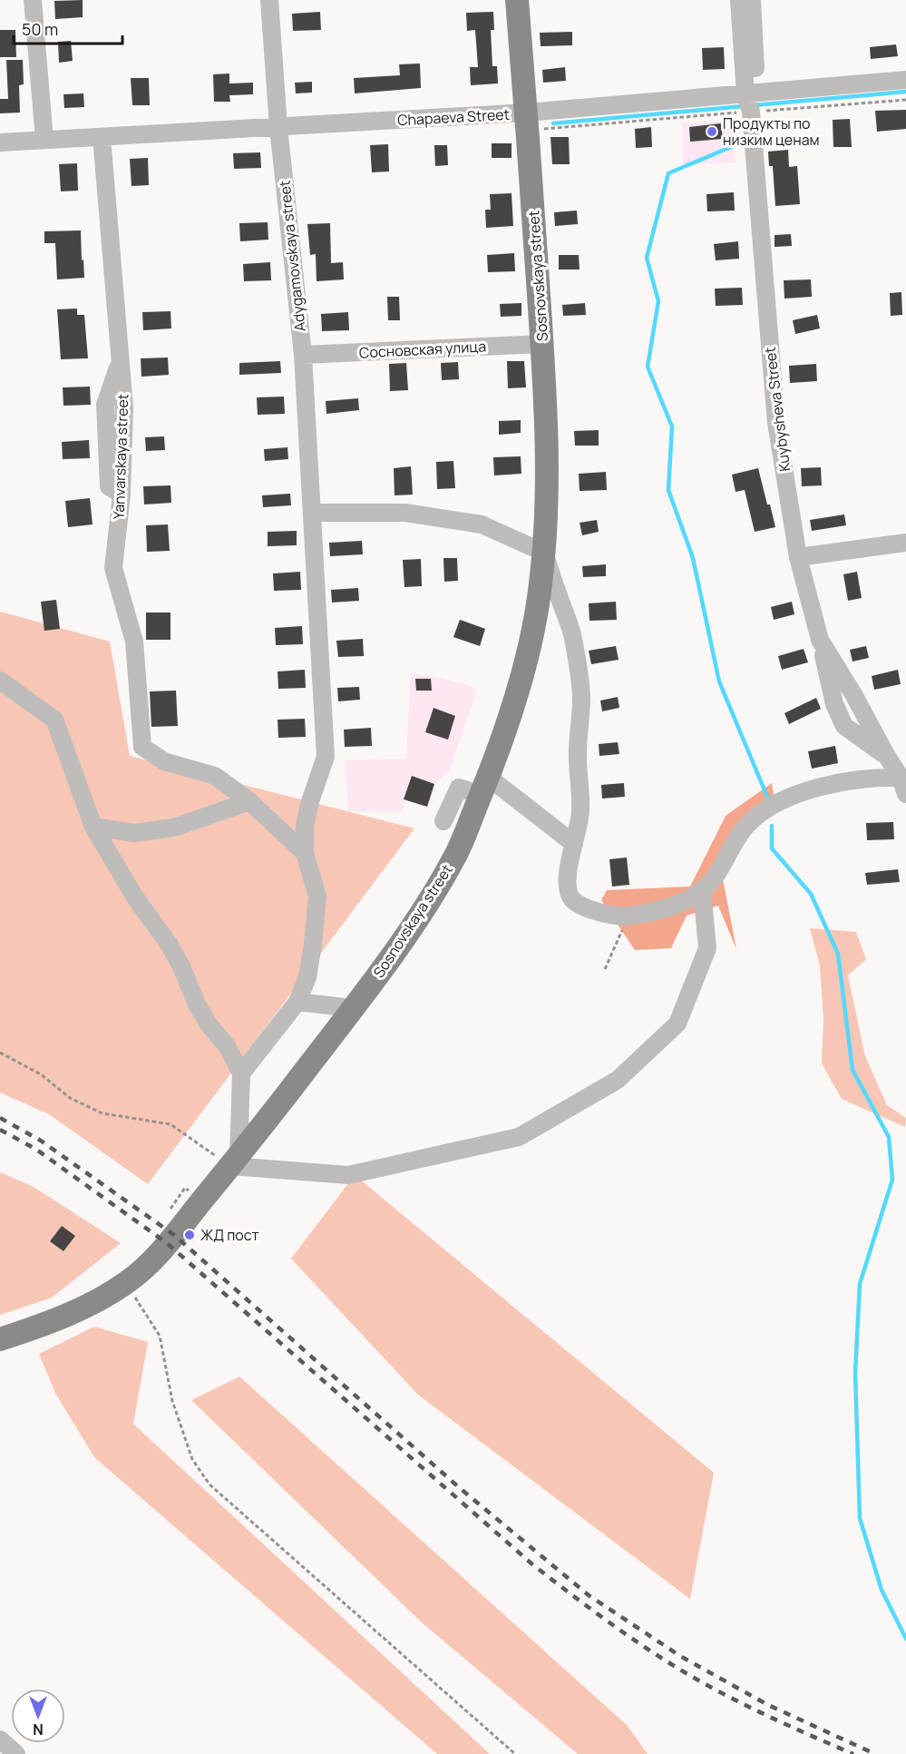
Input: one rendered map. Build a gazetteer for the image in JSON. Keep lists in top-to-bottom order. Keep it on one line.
{"streets":{"main road":["Sosnovskaya street"],"street":["Chapaeva Street","Adygamovskaya street","Сосновская улица","Kuybysheva Street","Yanvarskaya street"]},"crossings":[["Chapaeva Street","Adygamovskaya street"],["Chapaeva Street","Sosnovskaya street"],["Chapaeva Street","Kuybysheva Street"],["Chapaeva Street","Yanvarskaya street"],["Adygamovskaya street","Сосновская улица"],["Sosnovskaya street","Сосновская улица"]],"places":["Продукты по низким ценам","ЖД пост"],"scale_bar":"50 m","north":"bottom"}
